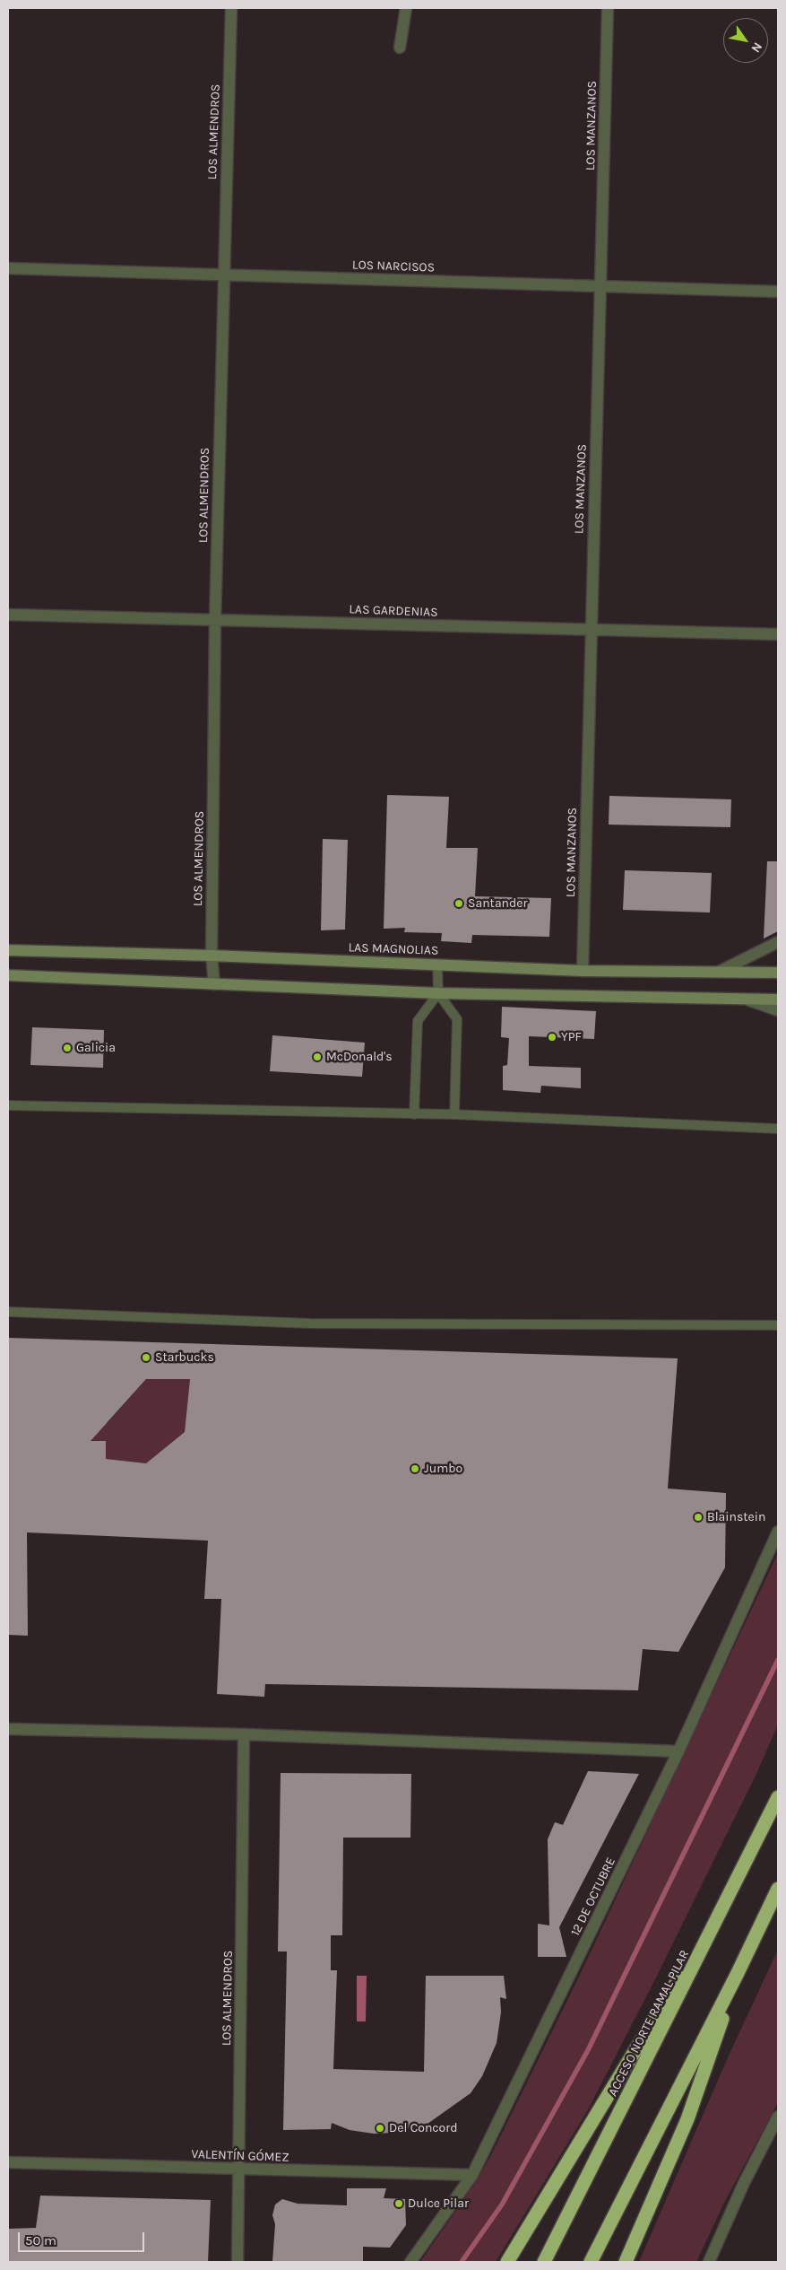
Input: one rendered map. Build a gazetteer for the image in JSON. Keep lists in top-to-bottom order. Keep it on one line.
{"streets":{"highway":["ACCESO NORTE RAMAL PILAR"],"main road":["LAS MAGNOLIAS"],"street":["LOS MANZANOS","LOS ALMENDROS","LOS NARCISOS","LAS GARDENIAS","12 DE OCTUBRE","VALENTÍN GÓMEZ"]},"crossings":[["LOS MANZANOS","LOS NARCISOS"],["LOS MANZANOS","LAS GARDENIAS"],["LOS MANZANOS","LAS MAGNOLIAS"],["LOS ALMENDROS","LOS NARCISOS"],["LOS ALMENDROS","LAS GARDENIAS"],["LOS ALMENDROS","LAS MAGNOLIAS"],["LOS ALMENDROS","VALENTÍN GÓMEZ"],["12 DE OCTUBRE","VALENTÍN GÓMEZ"]],"places":["Santander","YPF","Galicia","McDonald's","Starbucks","Jumbo","Blainstein","Del Concord","Dulce Pilar"],"scale_bar":"50 m","north":"bottom right"}
